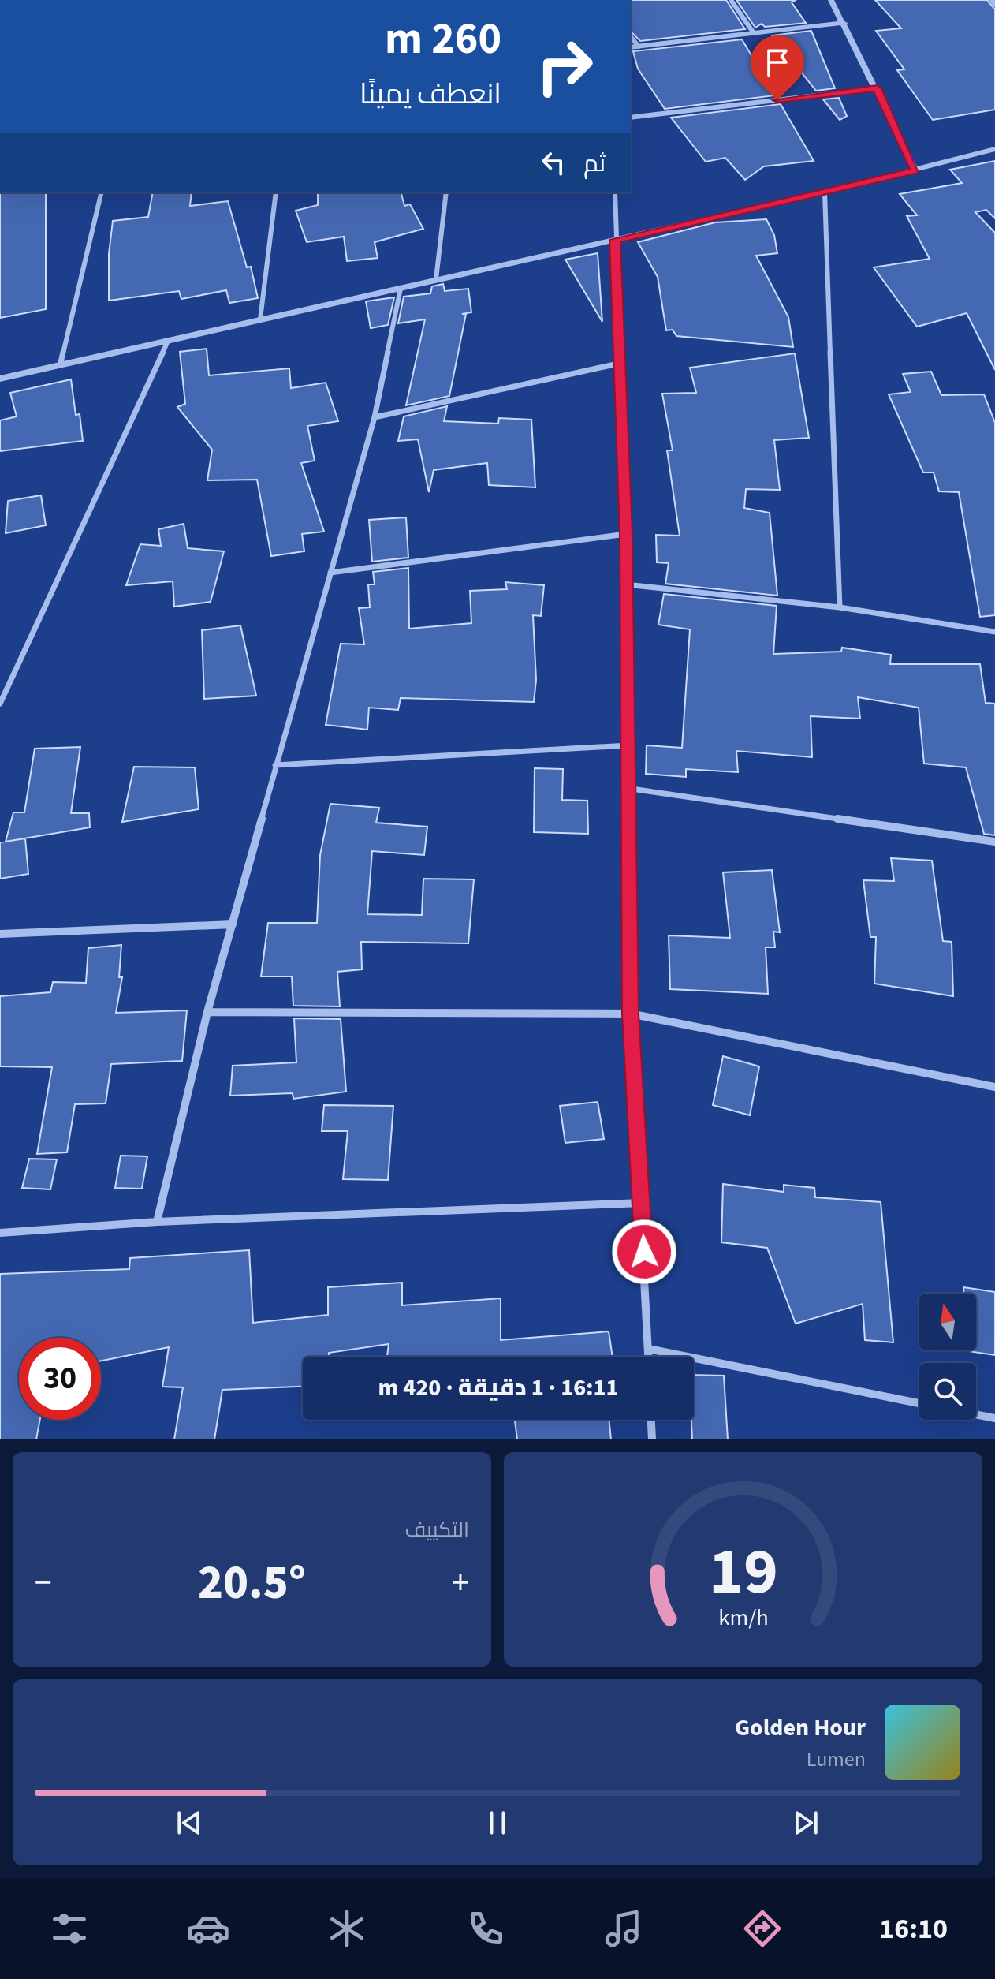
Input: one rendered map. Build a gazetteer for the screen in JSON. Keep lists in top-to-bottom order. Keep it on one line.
{"north":"top","page":{"turn":["260 m","انعطف يمينًا"],"then":"ثم","limit":"30","trip":"16:11 · 1 دقيقة · 420 m","tile":"التكييف","heat":["−","20.5°","+"],"song":["Golden Hour","Lumen"],"tabs":"16:10","gauge":["19","km/h"]}}
